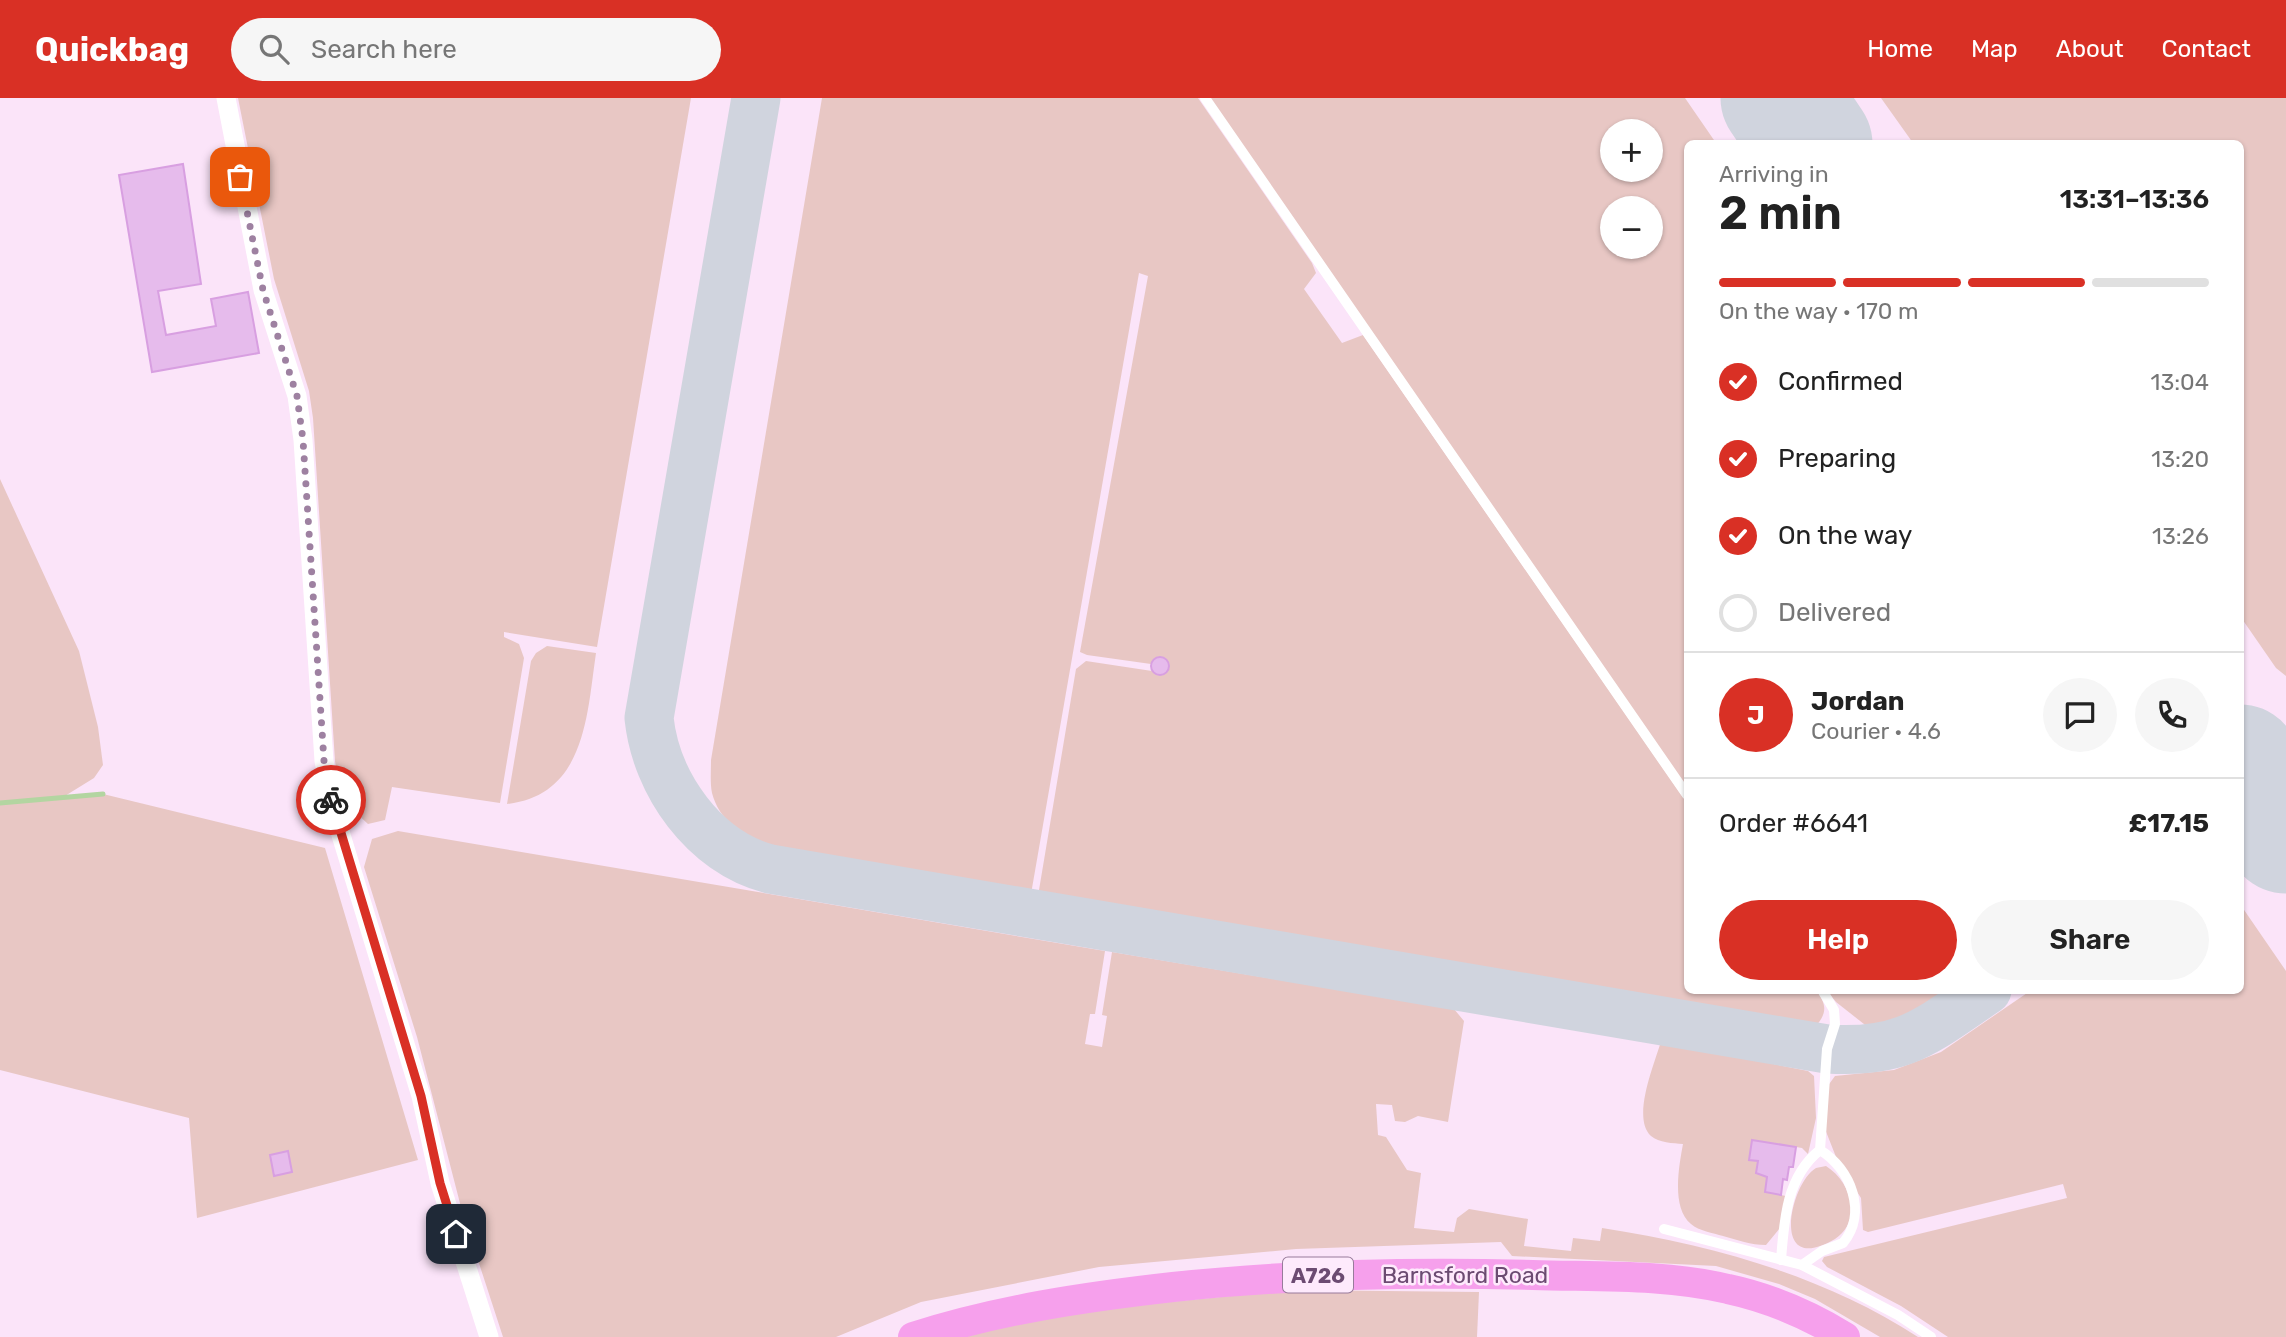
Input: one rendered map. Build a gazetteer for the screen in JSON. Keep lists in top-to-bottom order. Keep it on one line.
{"streets":{"main road":["A726","Barnsford Road"]},"page":{"header":"Quickbag","search":"Search here","nav":["Home","Map","About","Contact"],"map_buttons":["+","−"],"heading":["2 min","Arriving in","13:31–13:36"],"panel":["Jordan","Courier · 4.6","Order #6641","£17.15"],"bar":"On the way · 170 m","list":[["Confirmed","13:04"],["Preparing","13:20"],["On the way","13:26"],"Delivered"],"round":"J","buttons":["Help","Share"]}}
